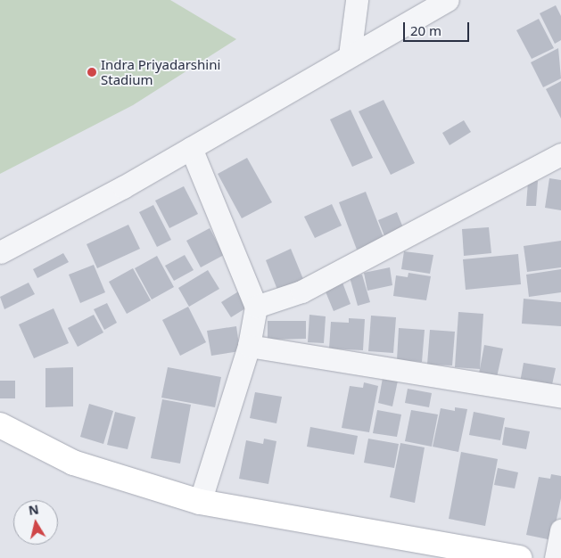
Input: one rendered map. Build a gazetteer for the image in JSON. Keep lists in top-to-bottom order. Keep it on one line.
{"places":["Indra Priyadarshini Stadium"],"scale_bar":"20 m","north":"top"}
